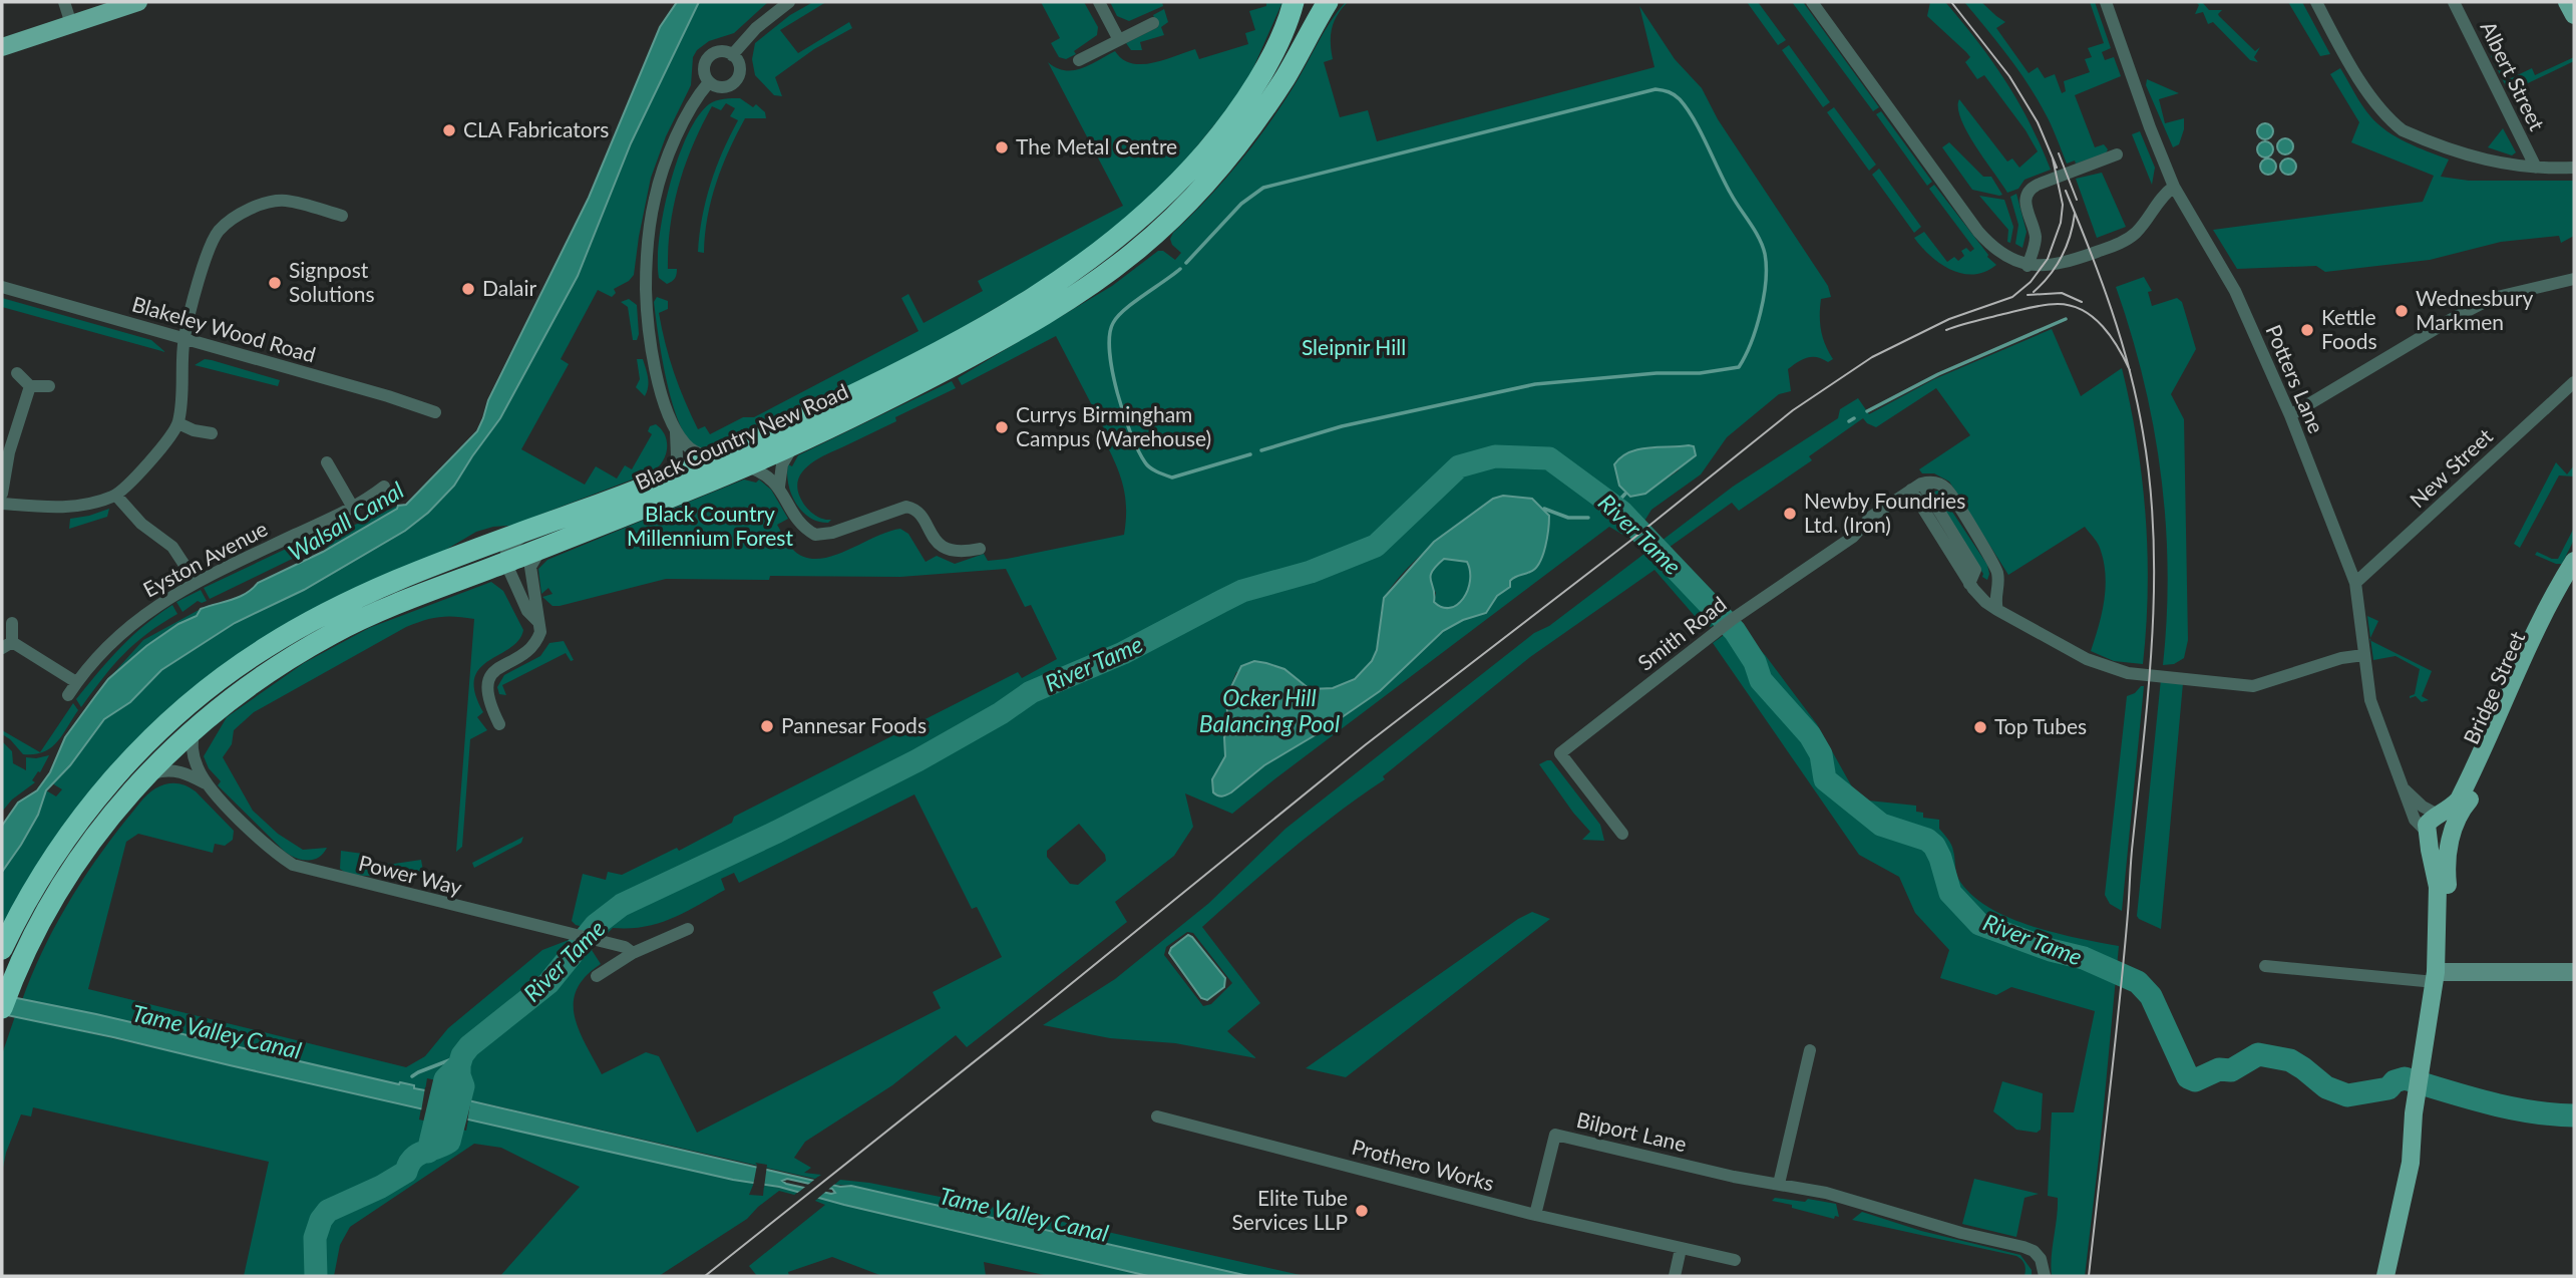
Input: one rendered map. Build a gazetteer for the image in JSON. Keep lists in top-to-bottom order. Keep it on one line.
{"streets":{"highway":["Black Country New Road"],"main road":["Bridge Street"],"street":["Albert Street","Blakeley Wood Road","Potters Lane","New Street","Eyston Avenue","Smith Road","Power Way","Bilport Lane","Prothero Works"]},"crossings":[["Potters Lane","New Street"],["Potters Lane","Bridge Street"],["Black Country New Road","Power Way"],["Bilport Lane","Prothero Works"]],"water":["Walsall Canal","River Tame","Ocker Hill Balancing Pool","Tame Valley Canal"],"parks":["Sleipnir Hill","Black Country Millennium Forest"],"places":["CLA Fabricators","The Metal Centre","Signpost Solutions","Dalair","Wednesbury Markmen","Kettle Foods","Currys Birmingham Campus (Warehouse)","Newby Foundries Ltd. (Iron)","Pannesar Foods","Top Tubes","Elite Tube Services LLP"]}
